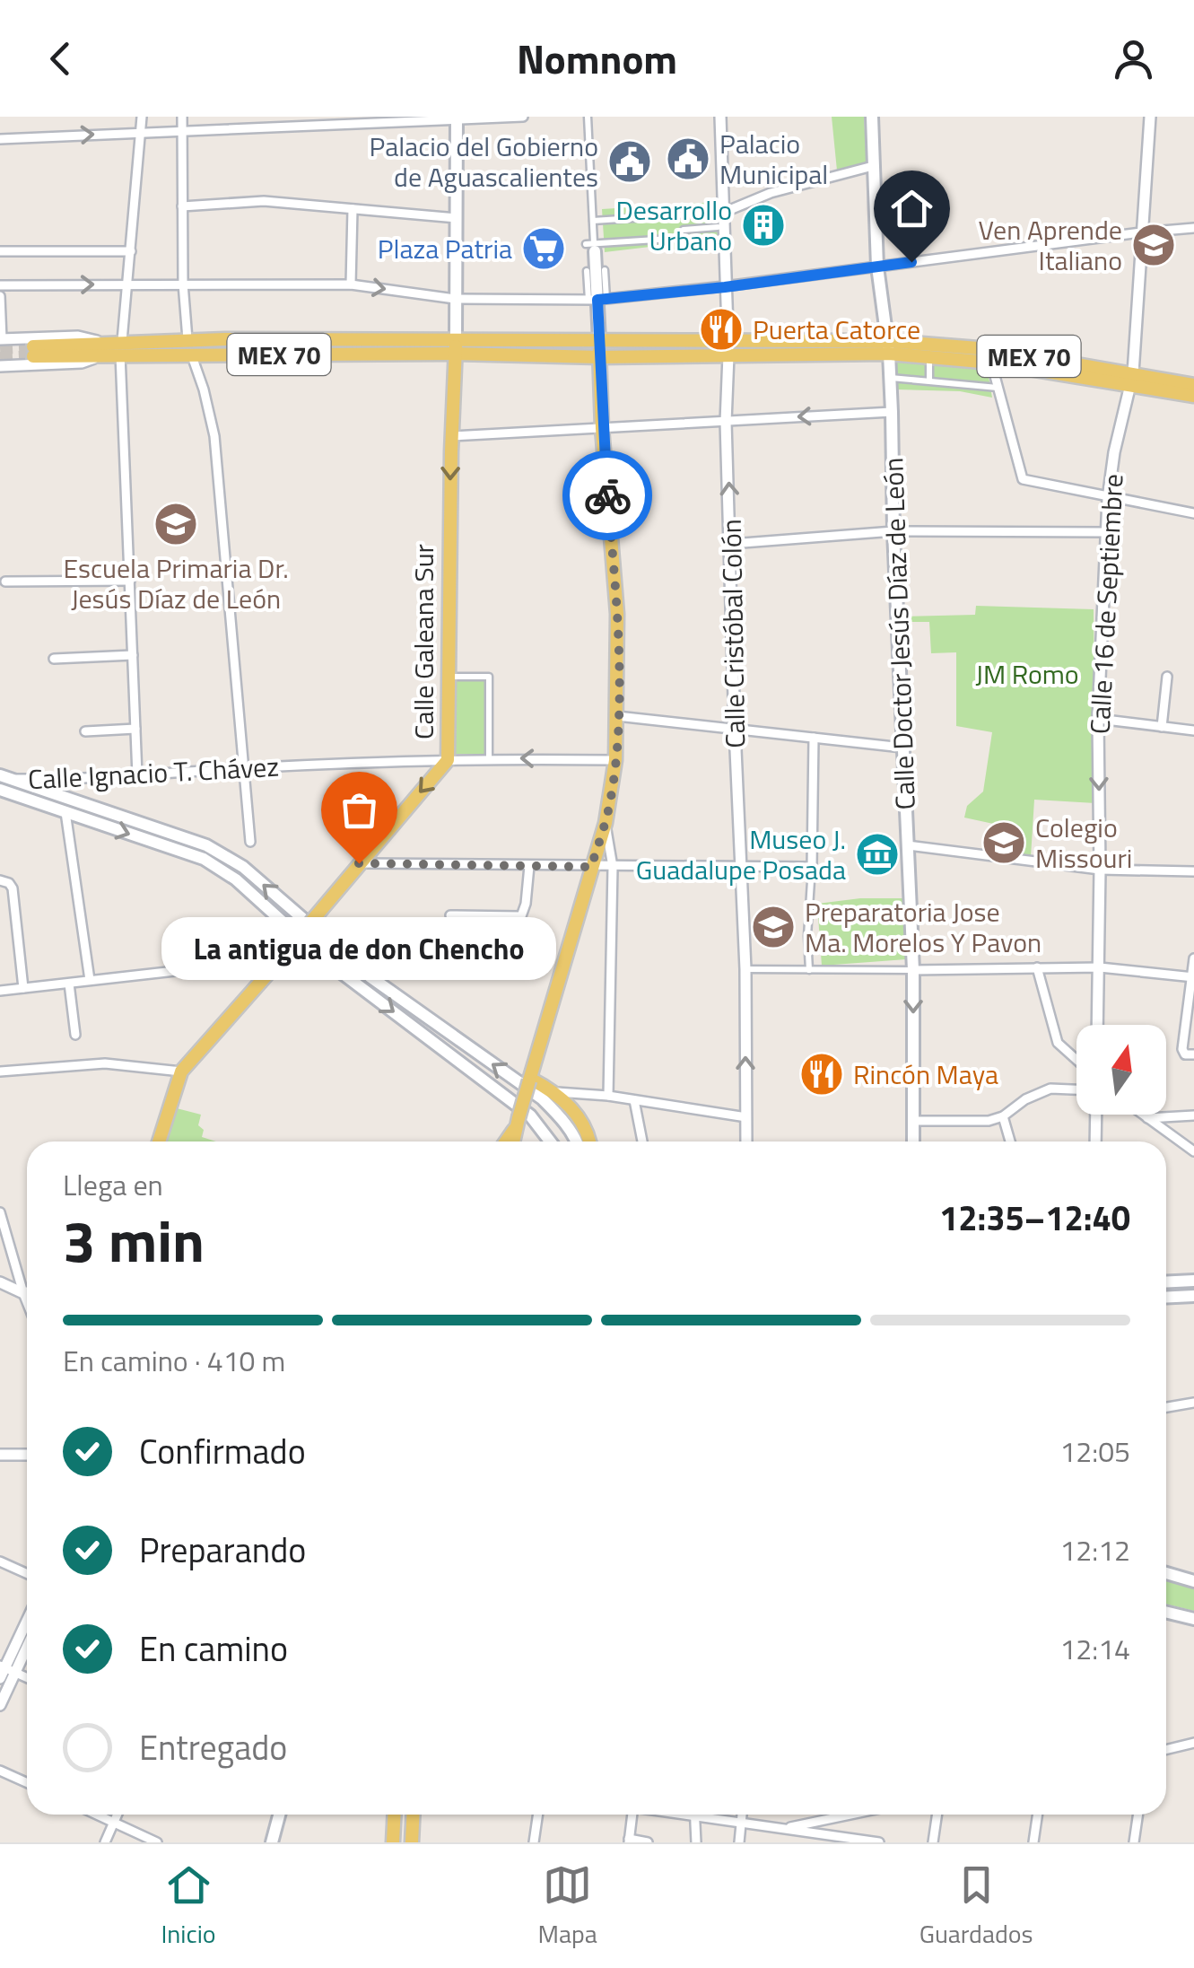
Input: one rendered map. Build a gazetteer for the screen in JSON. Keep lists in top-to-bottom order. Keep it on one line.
{"streets":{"main road":["MEX 70","Calle Doctor Jesús Díaz de León","Calle Galeana Sur"],"street":["Calle 16 de Septiembre","Calle Cristóbal Colón","Calle Ignacio T. Chávez"]},"crossings":[["MEX 70","Calle 16 de Septiembre"],["MEX 70","Calle Cristóbal Colón"],["MEX 70","Calle Doctor Jesús Díaz de León"],["MEX 70","Calle Galeana Sur"],["Calle Galeana Sur","Calle Ignacio T. Chávez"]],"one_way":["Calle Galeana Sur"],"parks":["JM Romo"],"places":{"public building":["Palacio Municipal","Palacio del Gobierno de Aguascalientes"],"building":["Desarrollo Urbano"],"school or university":["Ven Aprende Italiano","Escuela Primaria Dr. Jesús Díaz de León","Colegio Missouri","Preparatoria Jose Ma. Morelos Y Pavon"],"supermarket":["Plaza Patria"],"restaurant":["Puerta Catorce","Rincón Maya"],"museum":["Museo J. Guadalupe Posada"],"other":["La antigua de don Chencho"]},"north":"top","page":{"header":"Nomnom","bubble":"La antigua de don Chencho","heading":["3 min","Llega en","12:35–12:40"],"bar":"En camino · 410 m","list":[["Confirmado","12:05"],["Preparando","12:12"],["En camino","12:14"],"Entregado"],"tabs":["Inicio","Mapa","Guardados"]}}
